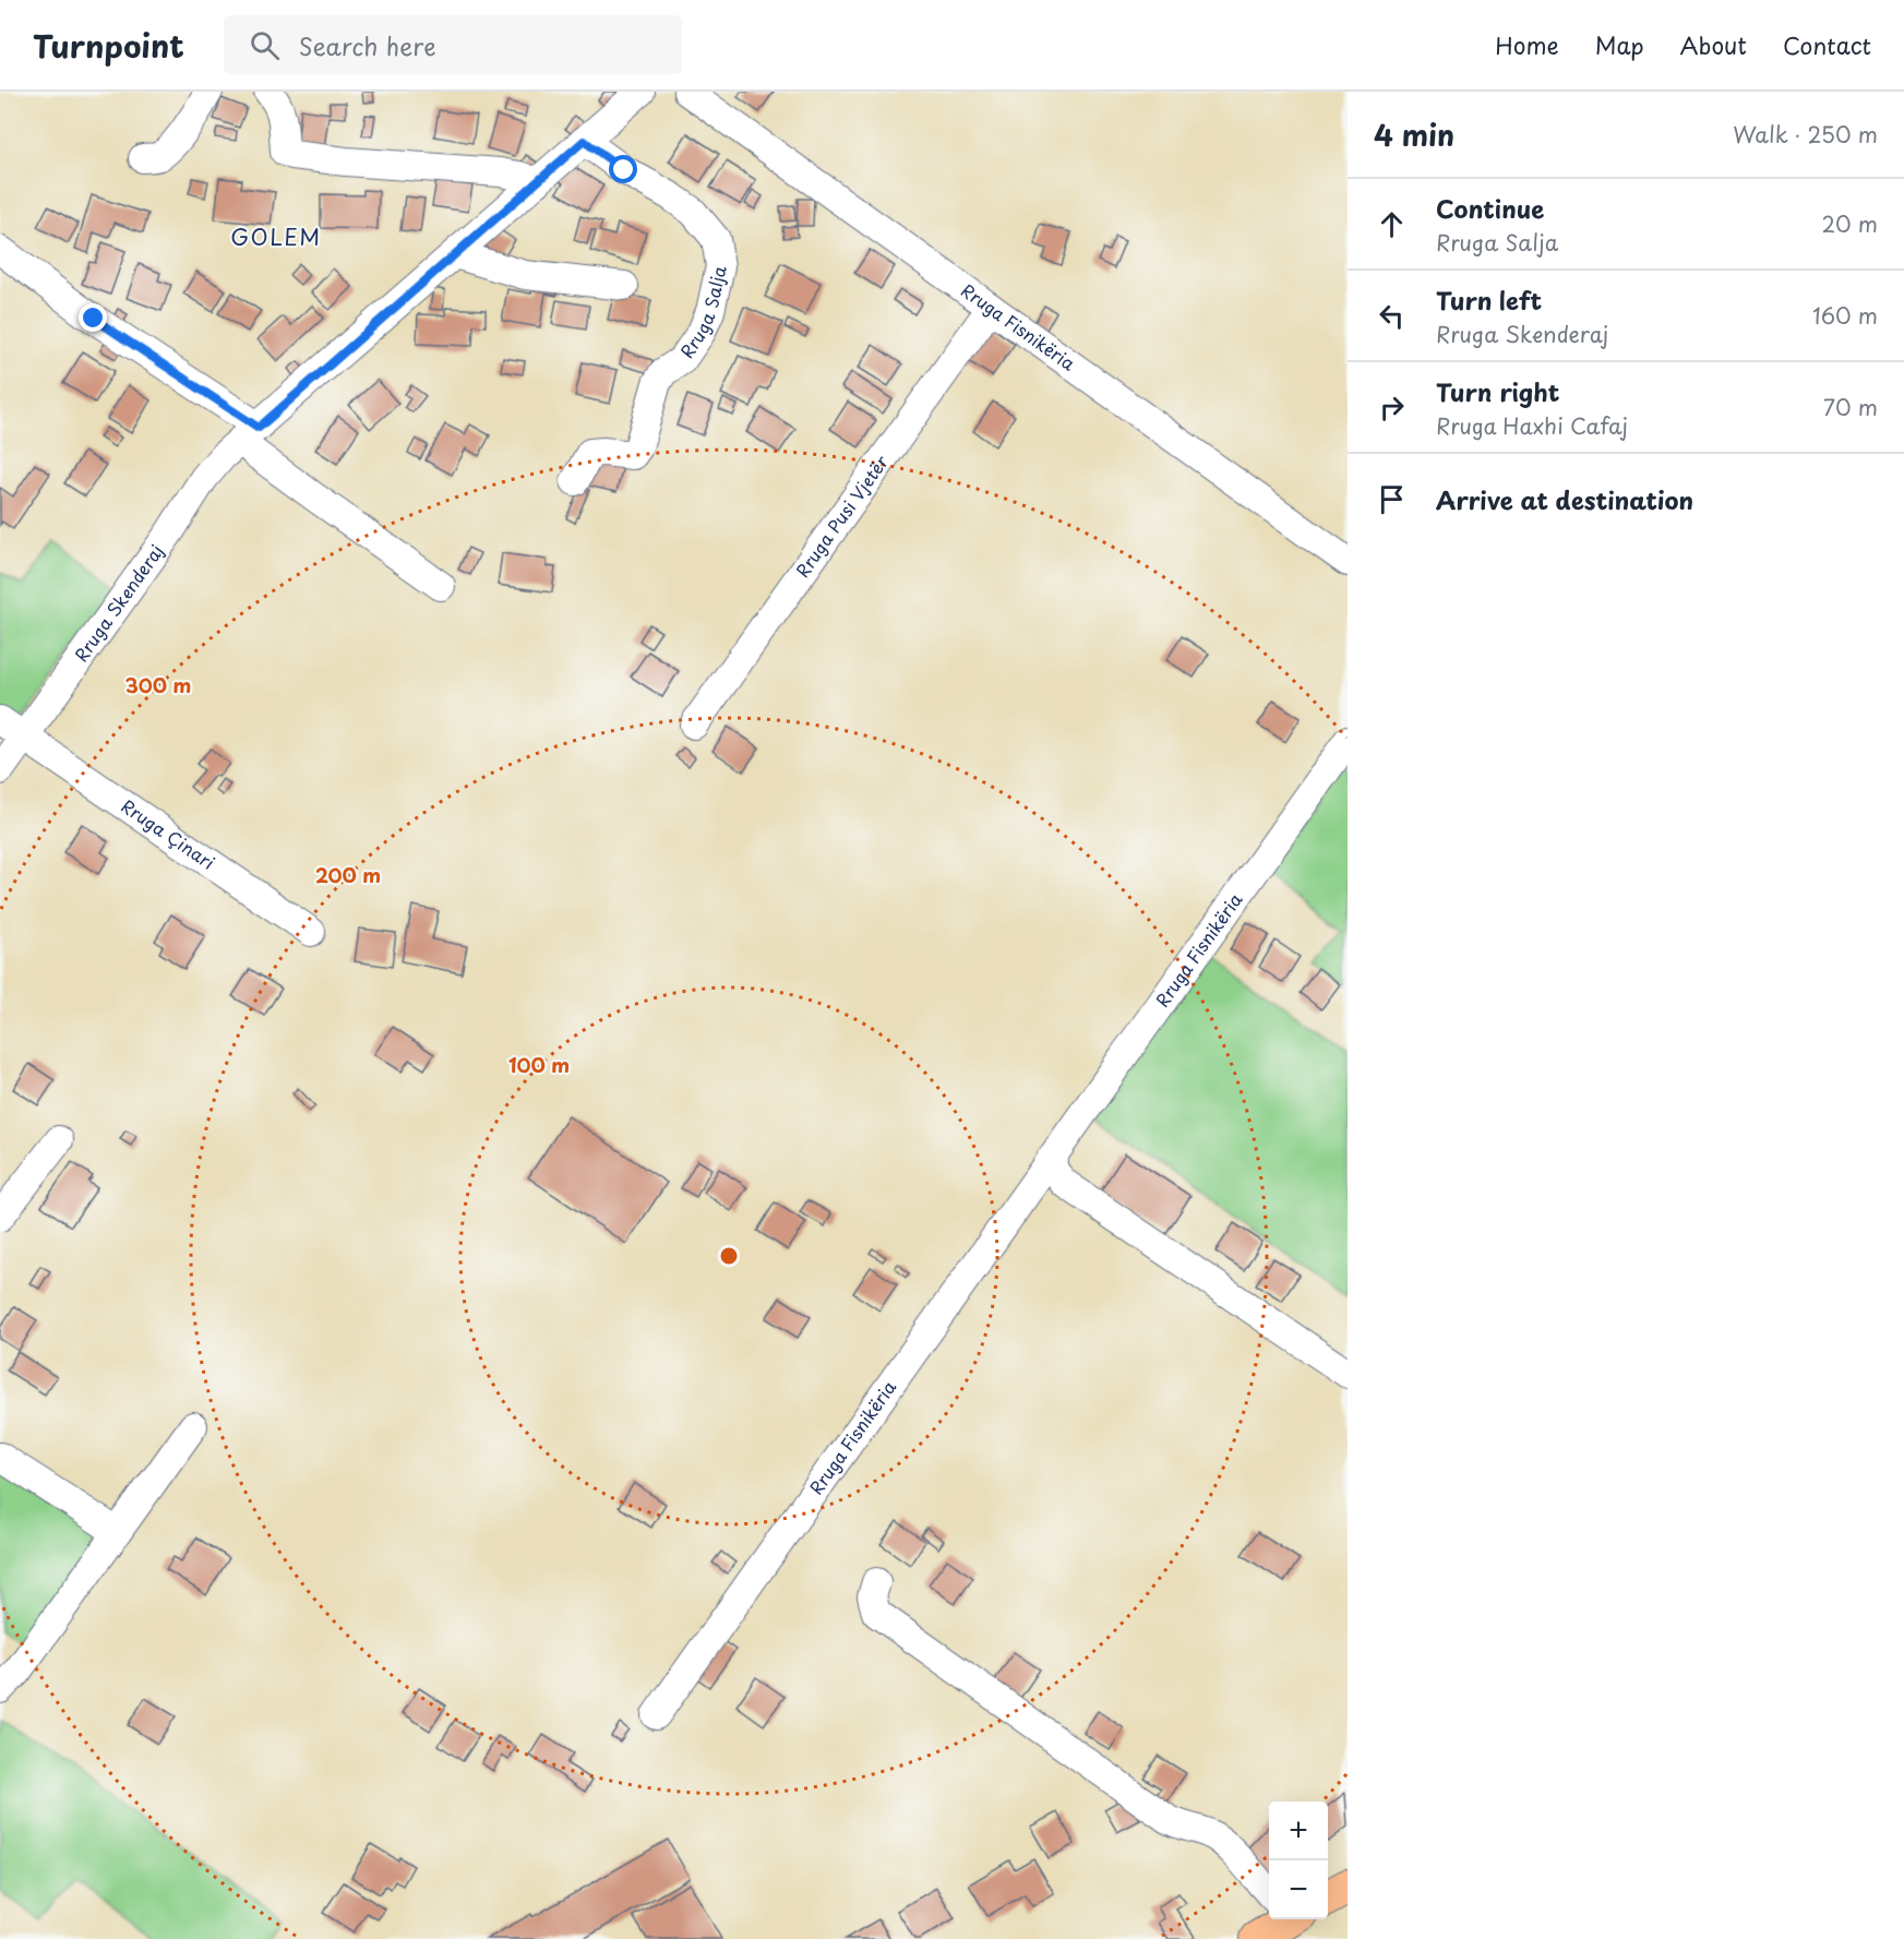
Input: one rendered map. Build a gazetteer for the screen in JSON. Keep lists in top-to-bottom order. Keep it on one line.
{"streets":{"street":["Rruga Salja","Rruga Fisnikëria","Rruga Pusi Vjetër","Rruga Skenderaj","Rruga Çinari"]},"crossings":[["Rruga Salja","Rruga Skenderaj"],["Rruga Fisnikëria","Rruga Pusi Vjetër"],["Rruga Skenderaj","Rruga Çinari"]],"districts":["GOLEM"],"page":{"header":"Turnpoint","search":"Search here","nav":["Home","Map","About","Contact"],"heading":["4 min","Walk · 250 m"],"list":[["Continue","Rruga Salja","20 m"],["Turn left","Rruga Skenderaj","160 m"],["Turn right","Rruga Haxhi Cafaj","70 m"],"Arrive at destination"],"map_buttons":["+","−"]},"rings":["300 m","200 m","100 m"]}
